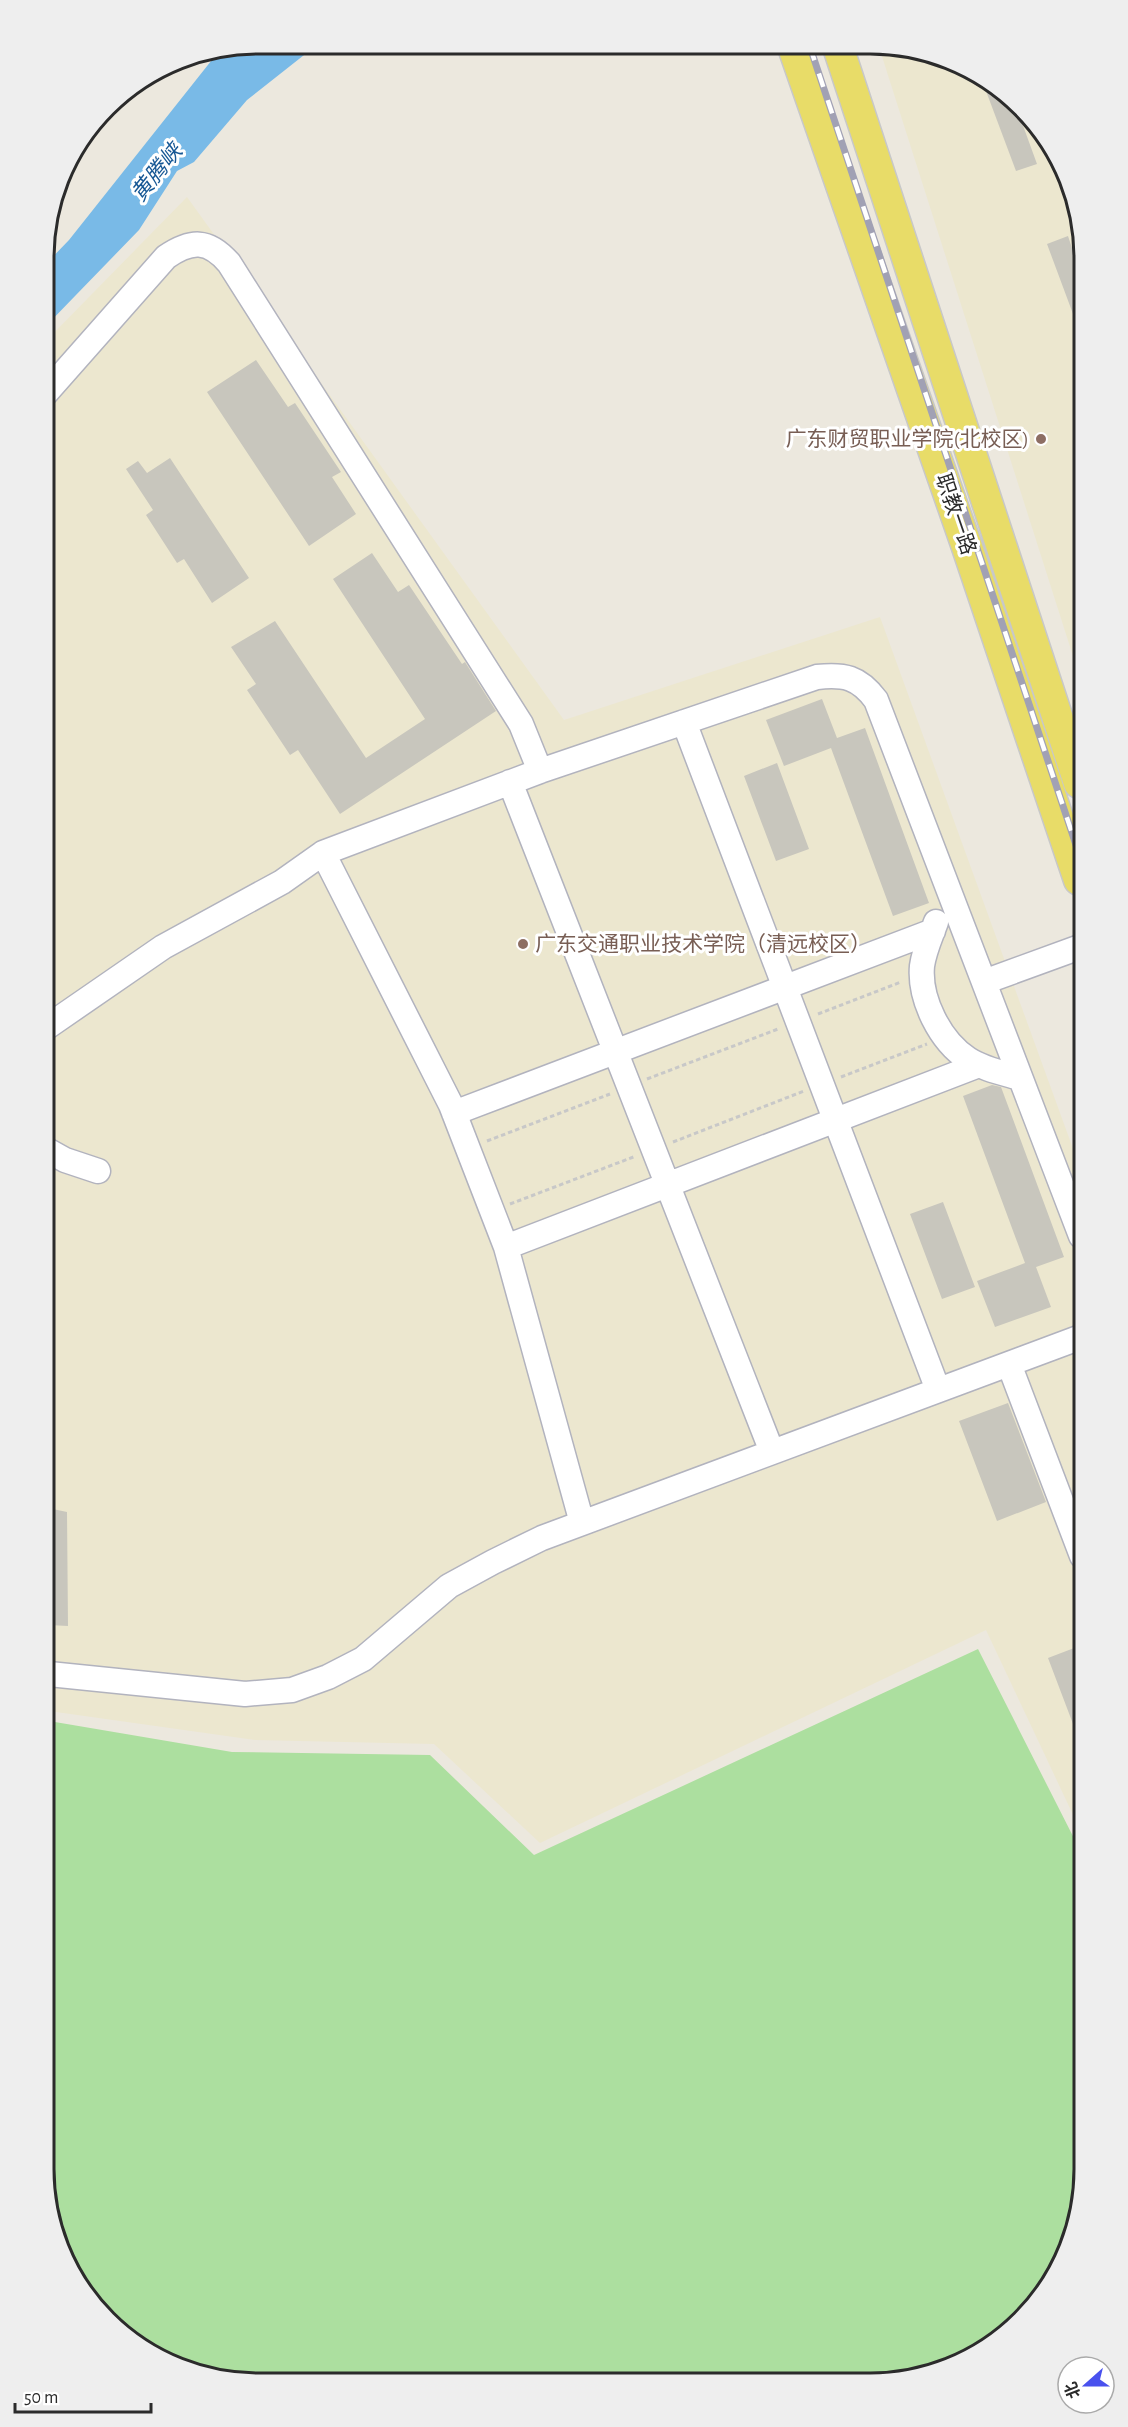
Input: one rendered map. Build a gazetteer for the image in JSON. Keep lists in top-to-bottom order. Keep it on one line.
{"streets":{"main road":["职教一路"]},"water":["黄腾峡"],"places":["广东财贸职业学院(北校区)","广东交通职业技术学院（清远校区）"],"scale_bar":"50 m","north":"left"}
